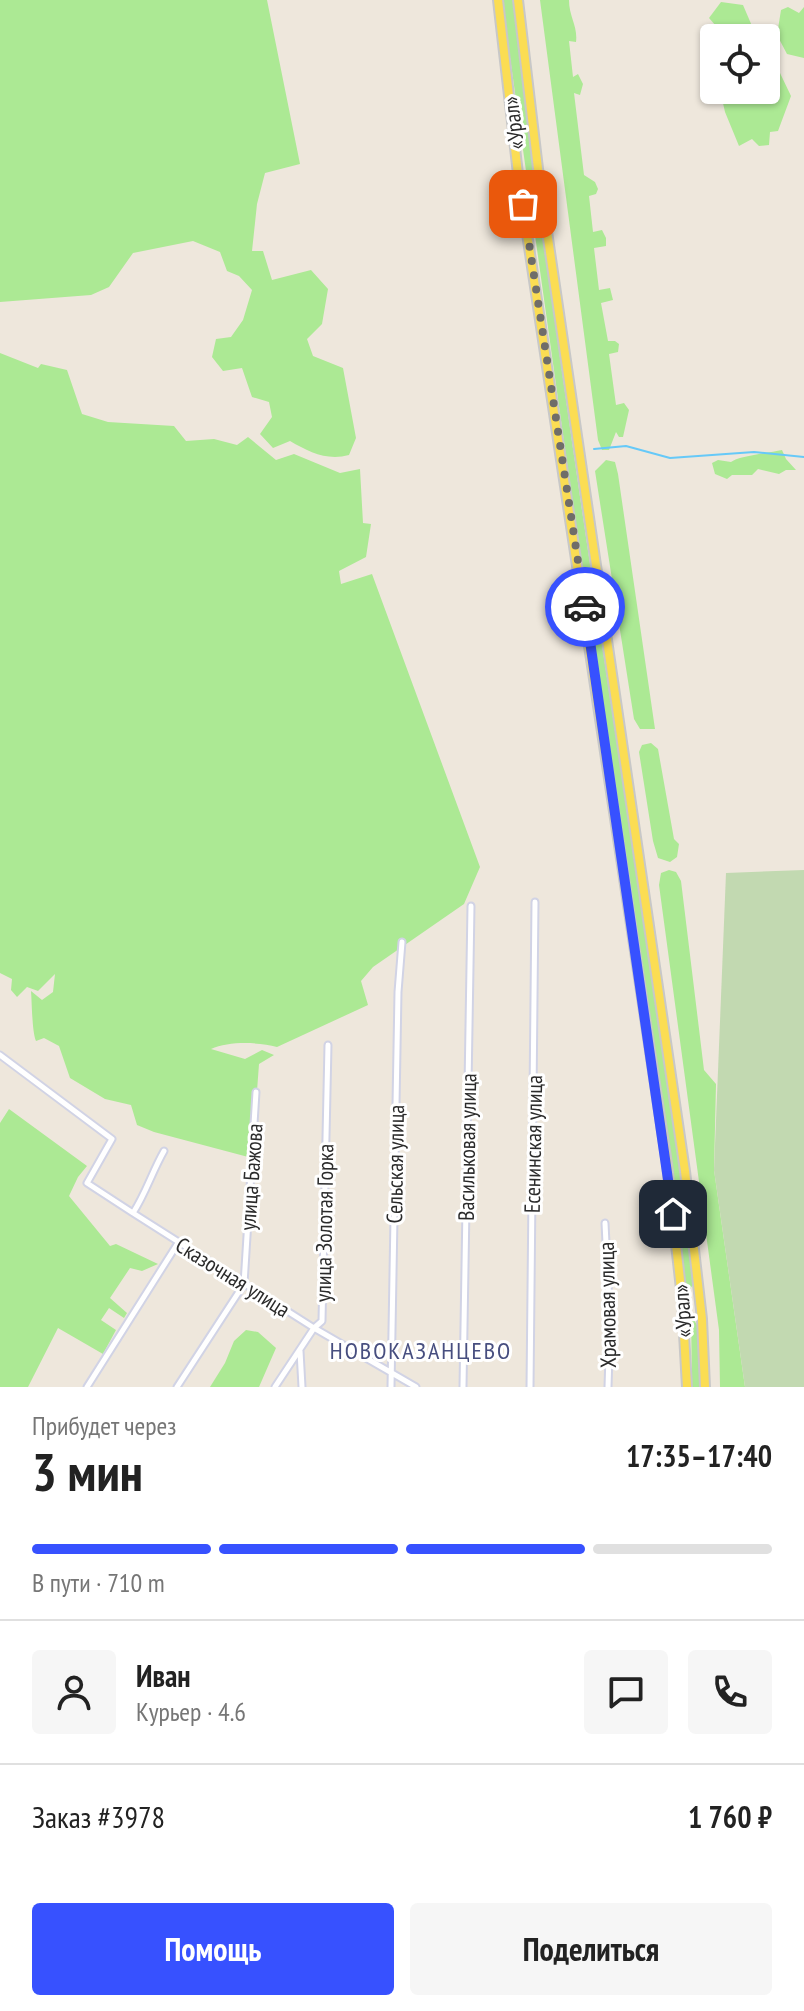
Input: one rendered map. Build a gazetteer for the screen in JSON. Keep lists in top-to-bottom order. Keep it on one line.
{"streets":{"main road":["«Урал»"],"street":["Есенинская улица","Васильковая улица","Сельская улица","улица Бажова","улица Золотая Горка","Сказочная улица","Храмовая улица"]},"crossings":[["Сельская улица","Сказочная улица"],["улица Бажова","Сказочная улица"],["улица Золотая Горка","Сказочная улица"]],"districts":["НОВОКАЗАНЦЕВО"],"page":{"heading":["3 мин","Прибудет через","17:35–17:40"],"panel":["Иван","Курьер · 4.6","Заказ #3978","1 760 ₽"],"bar":"В пути · 710 m","buttons":["Помощь","Поделиться"]}}
